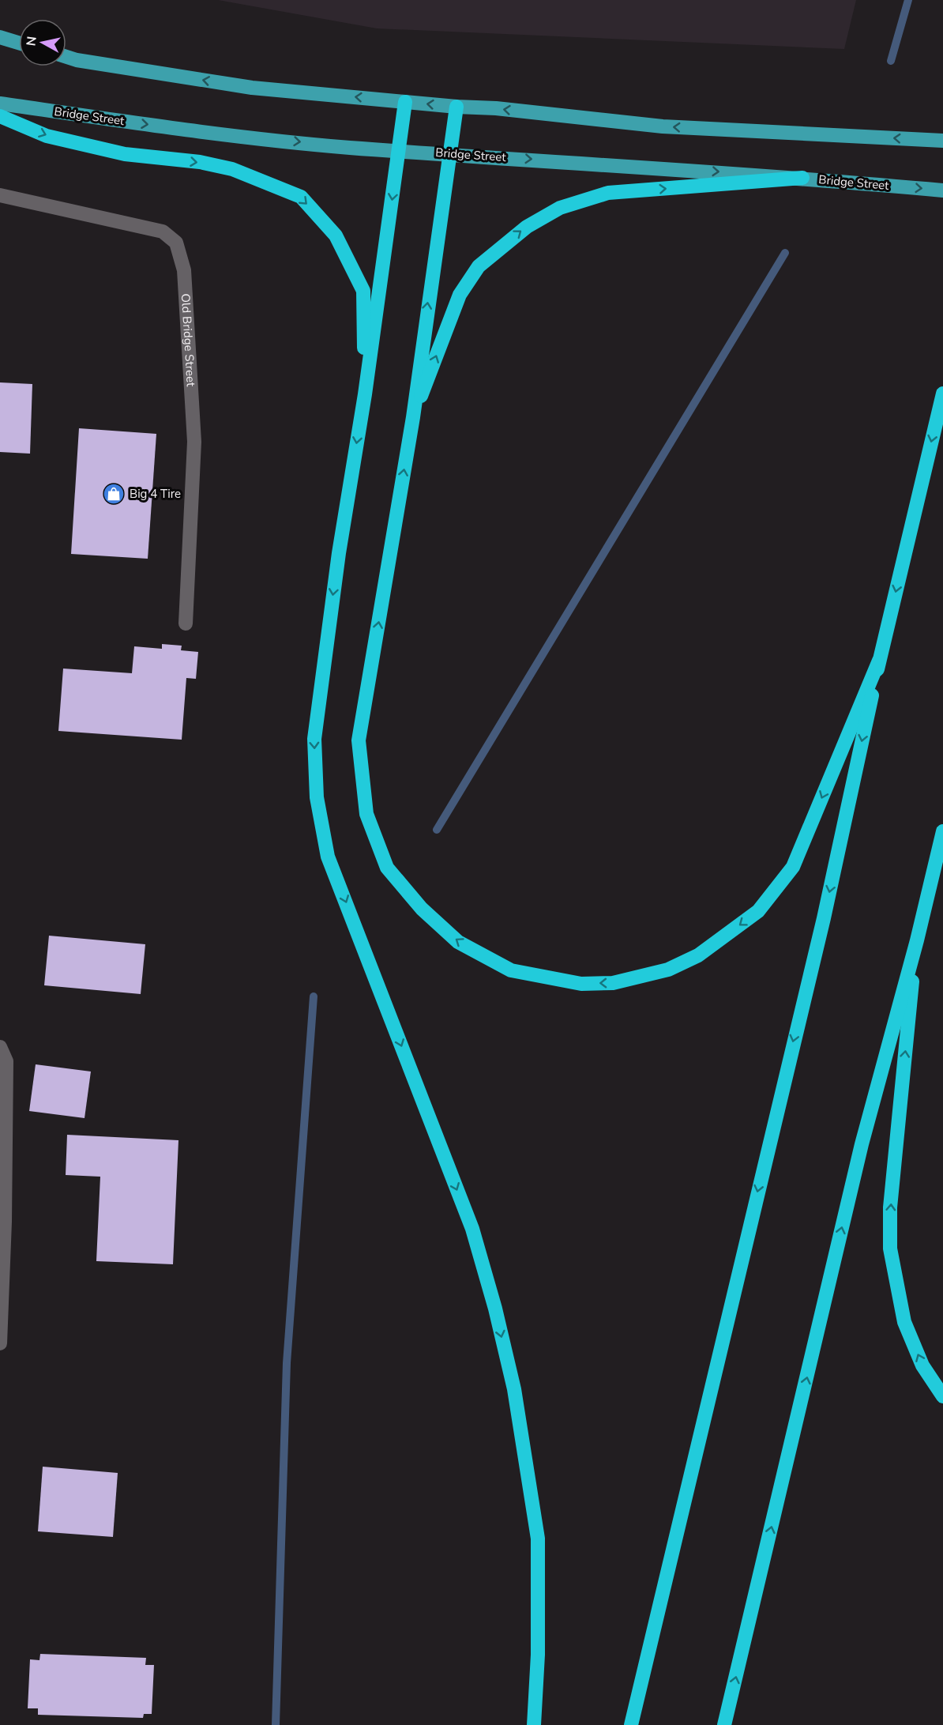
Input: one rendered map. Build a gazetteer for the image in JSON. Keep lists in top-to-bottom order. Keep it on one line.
{"streets":{"main road":["Bridge Street"],"street":["Old Bridge Street"]},"places":{"shop":["Big 4 Tire"]},"north":"left"}
